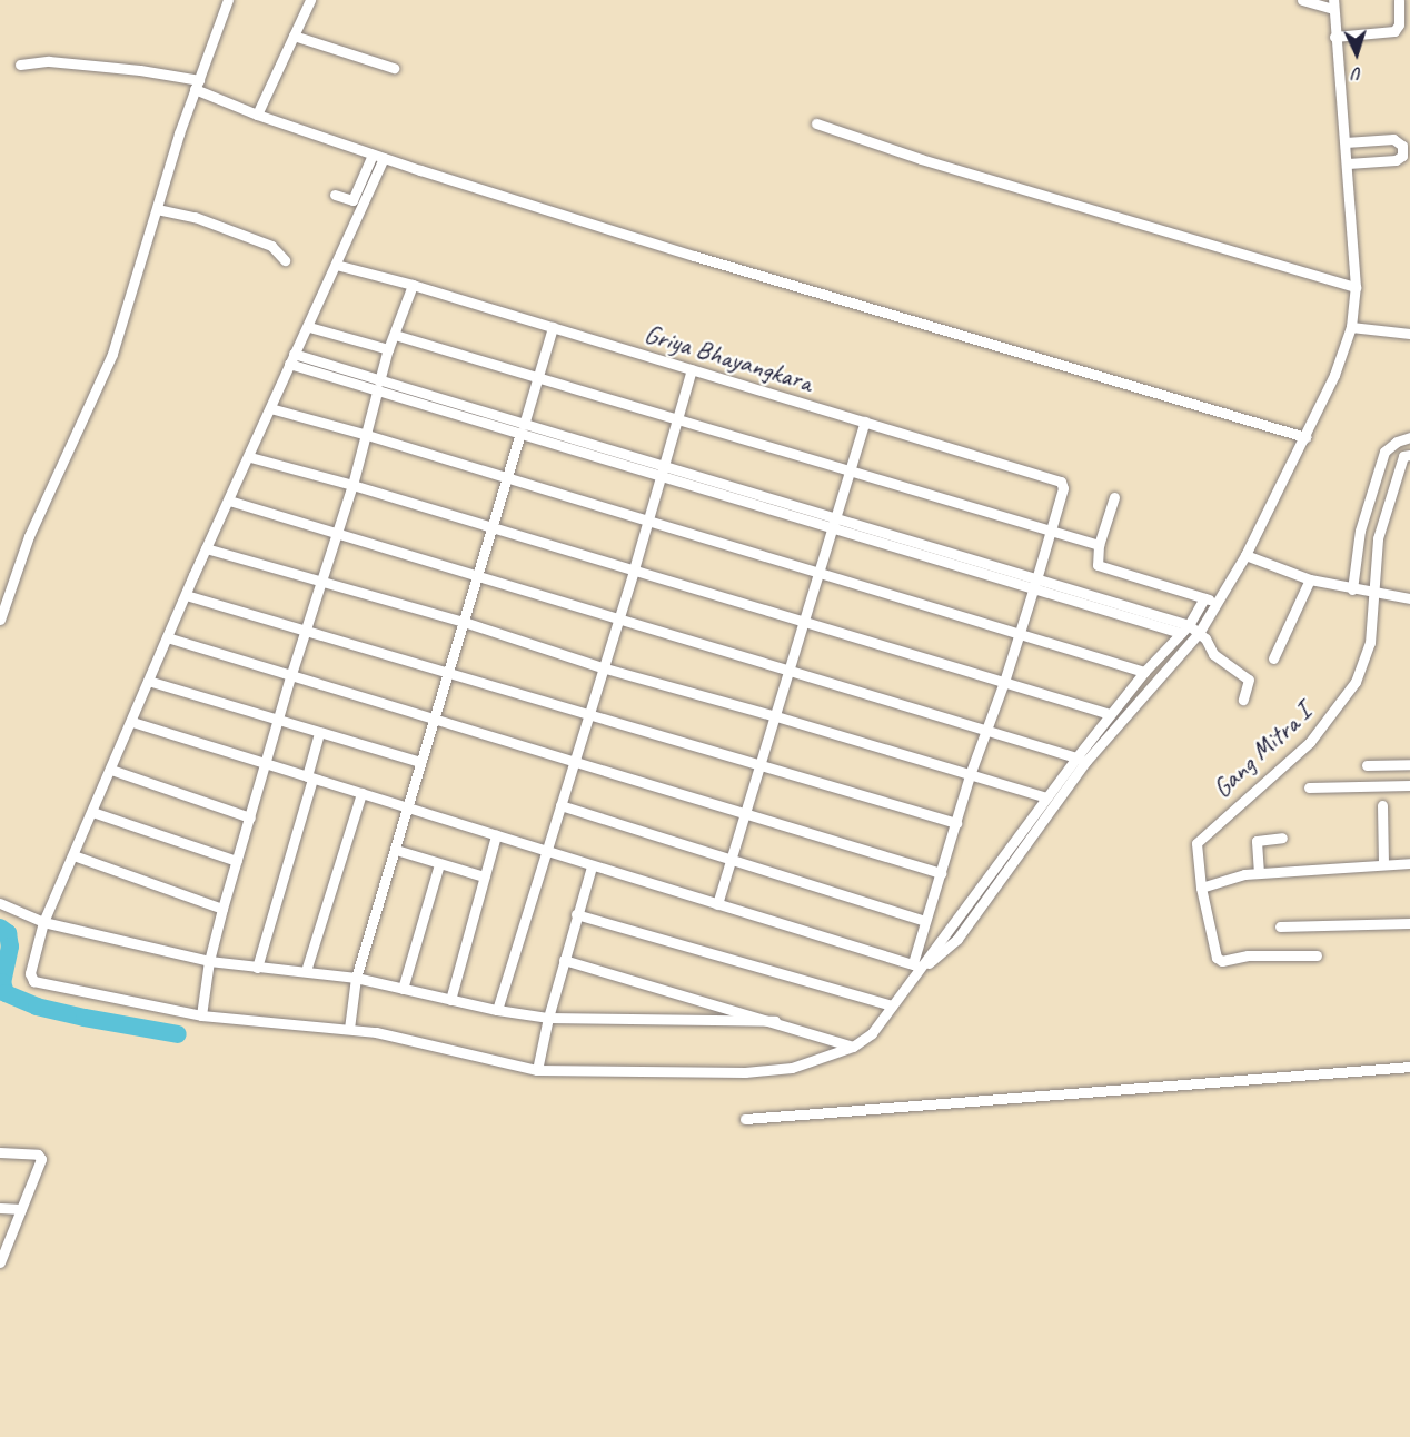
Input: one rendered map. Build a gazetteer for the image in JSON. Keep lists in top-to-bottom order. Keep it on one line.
{"streets":{"street":["Griya Bhayangkara","Gang Mitra I"]},"north":"bottom"}
